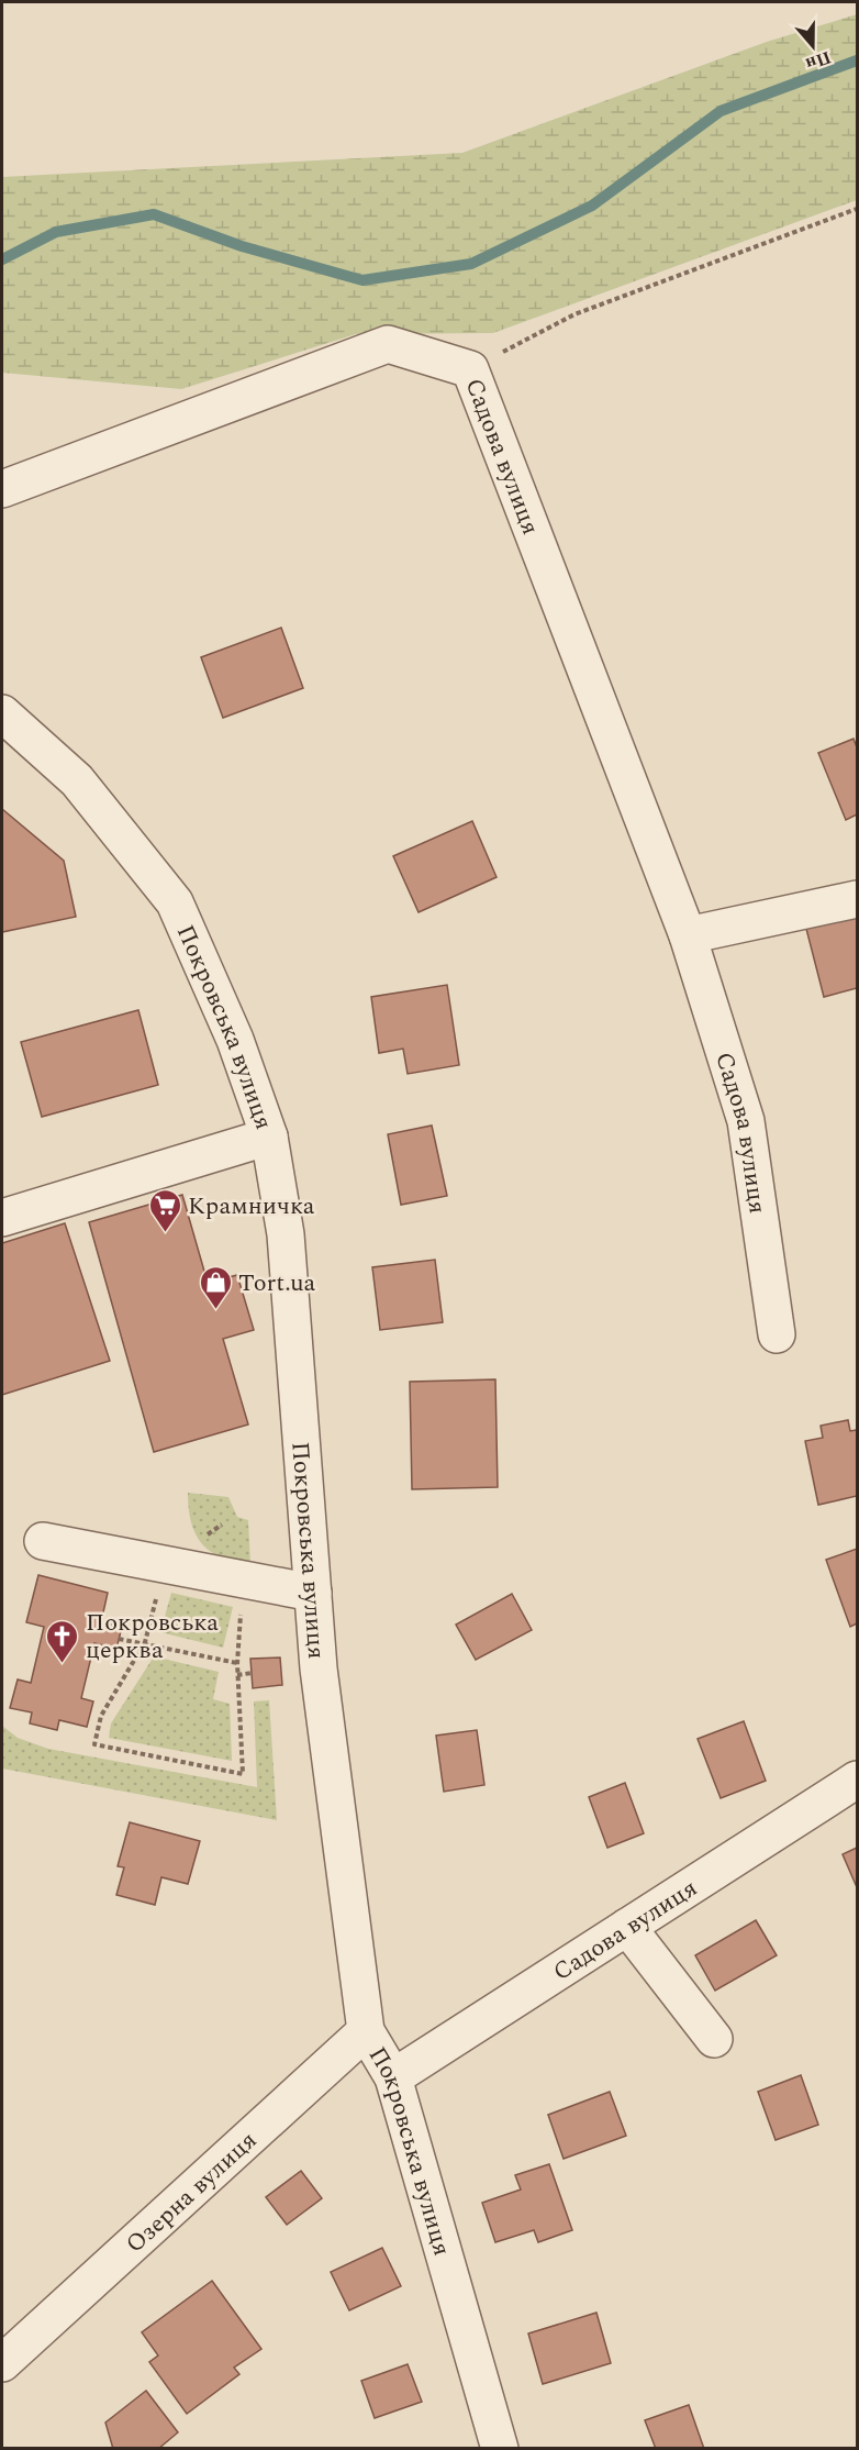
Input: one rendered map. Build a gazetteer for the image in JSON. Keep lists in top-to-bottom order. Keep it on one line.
{"streets":{"street":["Садова вулиця","Покровська вулиця","Озерна вулиця"]},"crossings":[["Садова вулиця","Покровська вулиця"],["Покровська вулиця","Озерна вулиця"]],"places":{"supermarket":["Крамничка"],"shop":["Tort.ua"],"church":["Покровська церква"]},"north":"bottom"}
